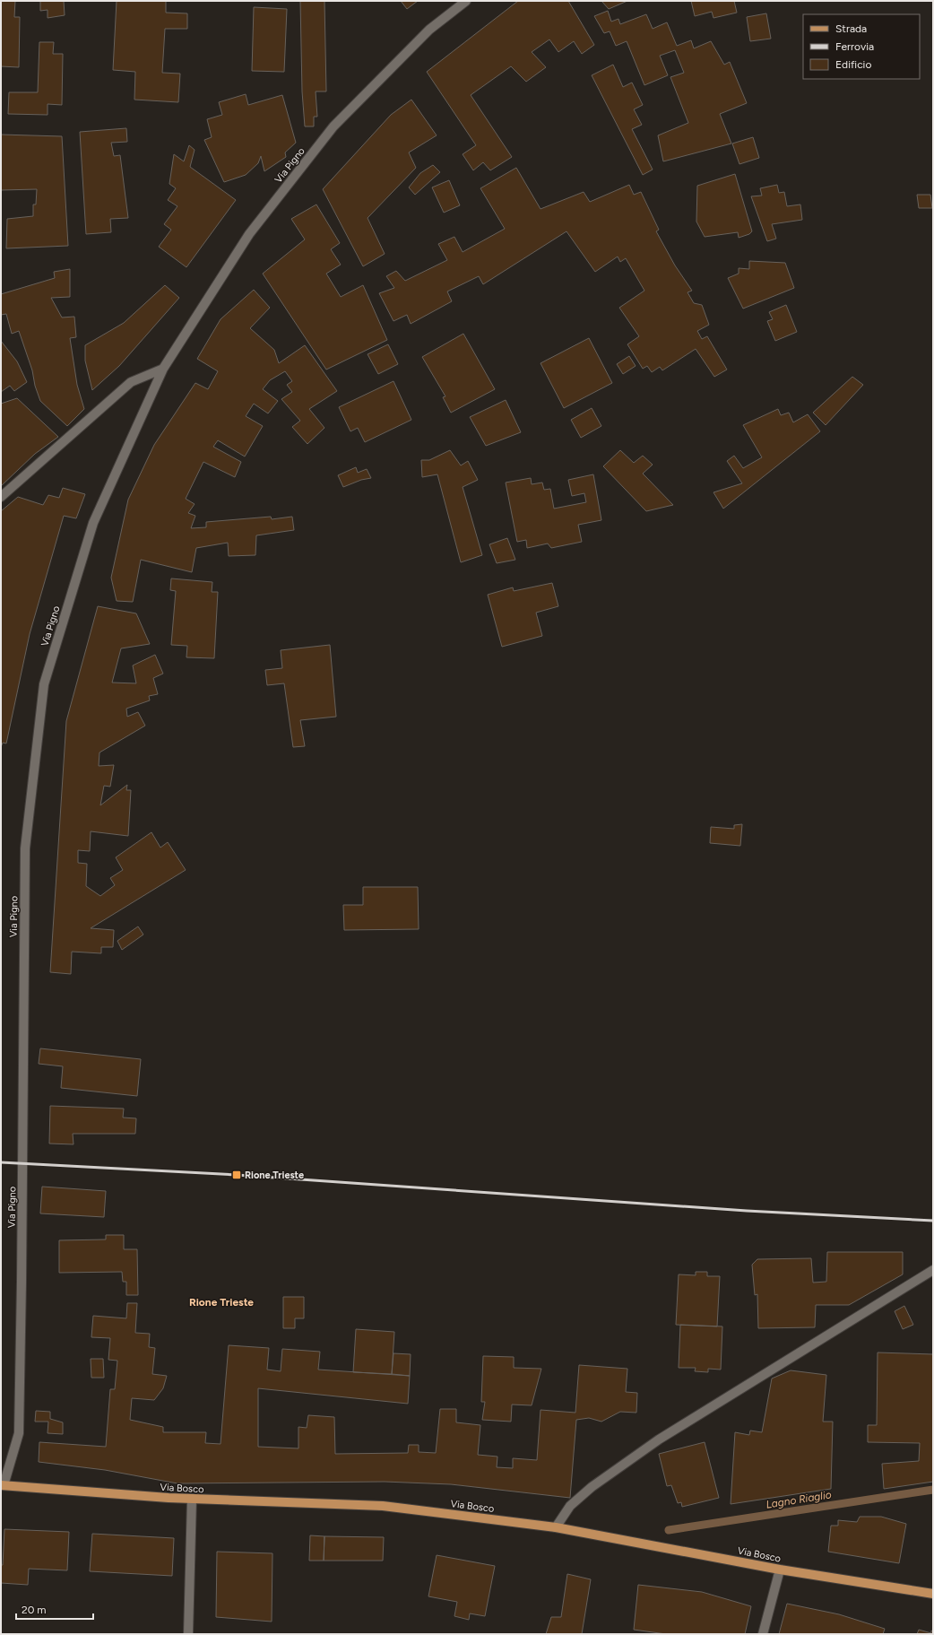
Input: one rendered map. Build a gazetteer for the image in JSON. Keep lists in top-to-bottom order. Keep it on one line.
{"streets":{"main road":["Via Bosco"],"street":["Via Pigno"]},"crossings":[["Via Pigno","Via Bosco"]],"districts":["Rione Trieste"],"water":["Lagno Riaglio"],"places":{"transit":["Rione Trieste"]},"legend":["Strada","Ferrovia","Edificio"],"scale_bar":"20 m"}
